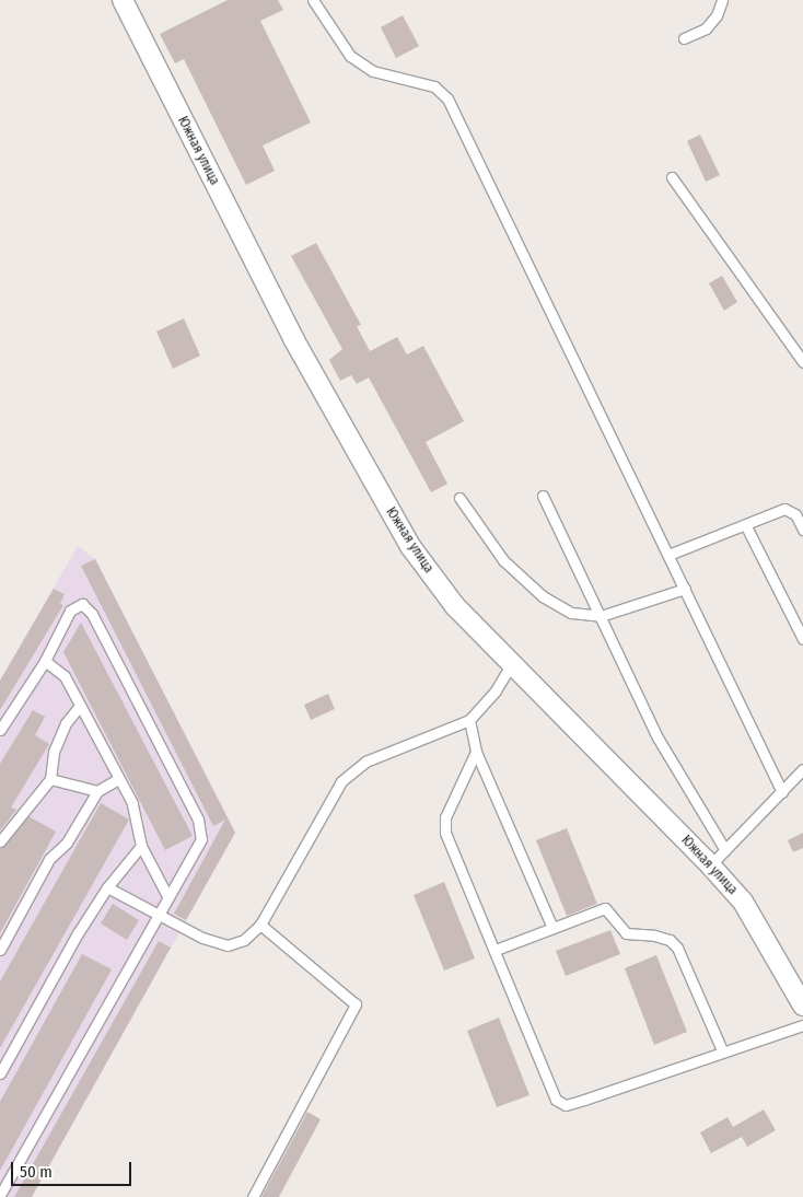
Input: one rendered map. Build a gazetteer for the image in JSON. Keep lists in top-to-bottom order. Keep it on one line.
{"streets":{"street":["Южная улица"]},"scale_bar":"50 m"}
